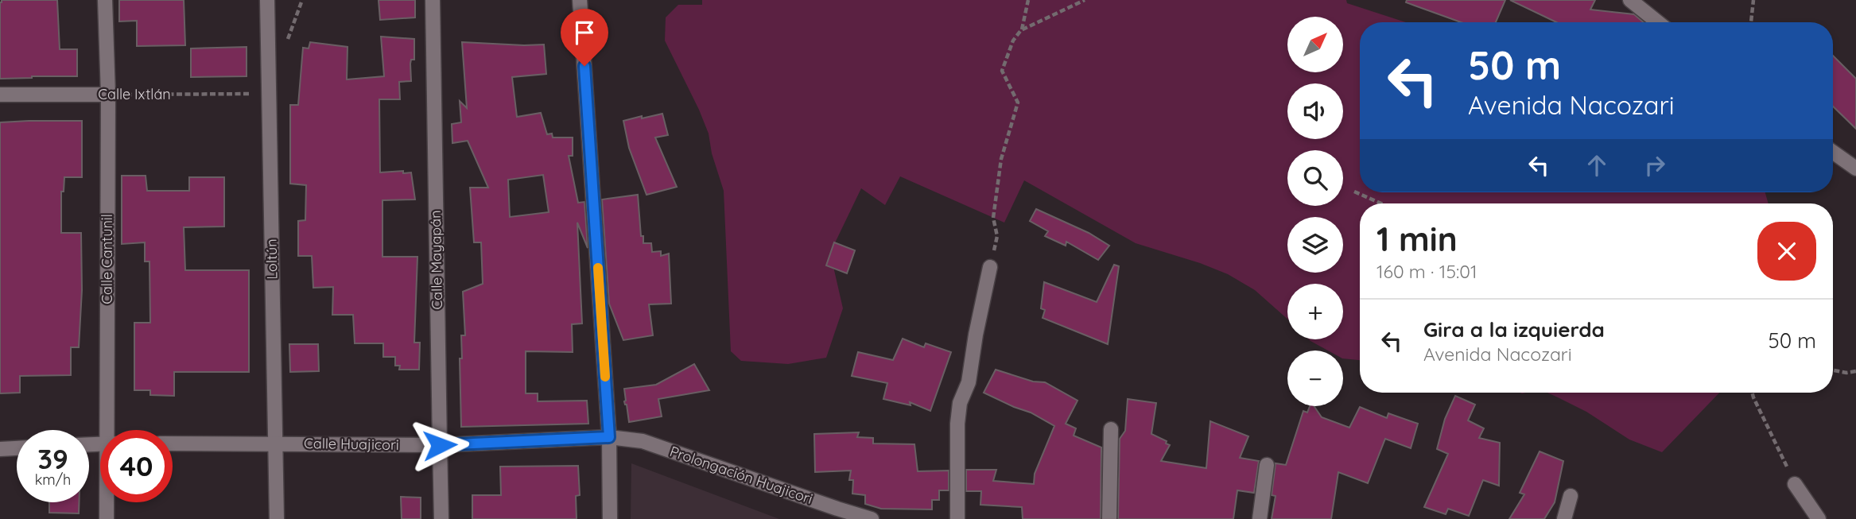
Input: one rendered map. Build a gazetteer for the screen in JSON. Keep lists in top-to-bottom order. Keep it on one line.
{"streets":{"street":["Calle Ixtlán","Calle Cantunil","Loltún","Calle Mayapán","Calle Huajicori","Prolongación Huajicori"]},"crossings":[["Calle Ixtlán","Calle Cantunil"],["Calle Ixtlán","Loltún"],["Loltún","Calle Huajicori"],["Calle Mayapán","Calle Huajicori"],["Calle Huajicori","Prolongación Huajicori"]],"north":"top right","page":{"map_buttons":["+","−"],"turn":["50 m","Avenida Nacozari"],"heading":["1 min","160 m · 15:01"],"list":[{"name":"Gira a la izquierda","note":"Avenida Nacozari","value":"50 m"}],"speed":"39 km/h","limit":"40"}}
